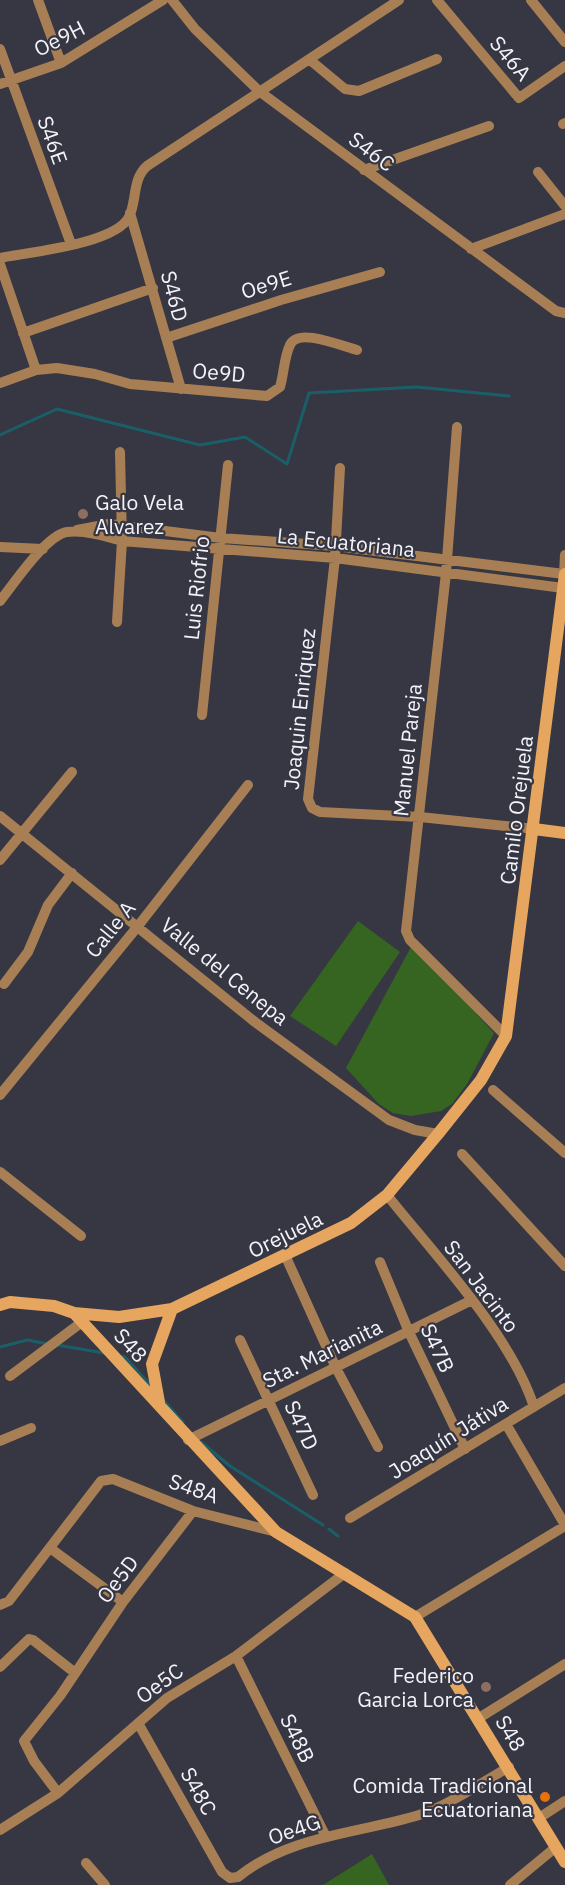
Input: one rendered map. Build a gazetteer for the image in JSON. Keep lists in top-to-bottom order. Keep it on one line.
{"streets":{"street":["Oe9H","S46A","S46E","S46C","Oe9E","S46D","Oe9D","La Ecuatoriana","Luis Riofrio","Joaquin Enriquez","Manuel Pareja","Camilo Orejuela","Calle A","Valle del Cenepa","Orejuela","San Jacinto","S48","S47B","Sta. Marianita","S47D","Joaquín Játiva","S48A","Oe5D","Oe5C","S48B","S48C","Oe4G"]},"crossings":[["Oe9H","S46E"],["Oe9E","S46D"],["S46D","Oe9D"],["La Ecuatoriana","Luis Riofrio"],["La Ecuatoriana","Joaquin Enriquez"],["La Ecuatoriana","Manuel Pareja"],["La Ecuatoriana","Camilo Orejuela"],["Joaquin Enriquez","Manuel Pareja"],["Joaquin Enriquez","Camilo Orejuela"],["Manuel Pareja","Camilo Orejuela"],["Manuel Pareja","Orejuela"],["Camilo Orejuela","Orejuela"],["Calle A","Valle del Cenepa"],["Valle del Cenepa","Orejuela"],["Orejuela","San Jacinto"],["Orejuela","S48"],["San Jacinto","Sta. Marianita"],["San Jacinto","Joaquín Játiva"],["S48","Sta. Marianita"],["S48","S48A"],["S48","Oe5C"],["S48","Oe4G"],["S47B","Sta. Marianita"],["S47B","Joaquín Játiva"],["Sta. Marianita","S47D"],["S48A","Oe5D"],["Oe5D","Oe5C"],["Oe5C","S48B"],["Oe5C","S48C"],["S48B","Oe4G"],["S48C","Oe4G"]],"places":["Galo Vela Alvarez","Federico Garcia Lorca","Comida Tradicional Ecuatoriana"]}
